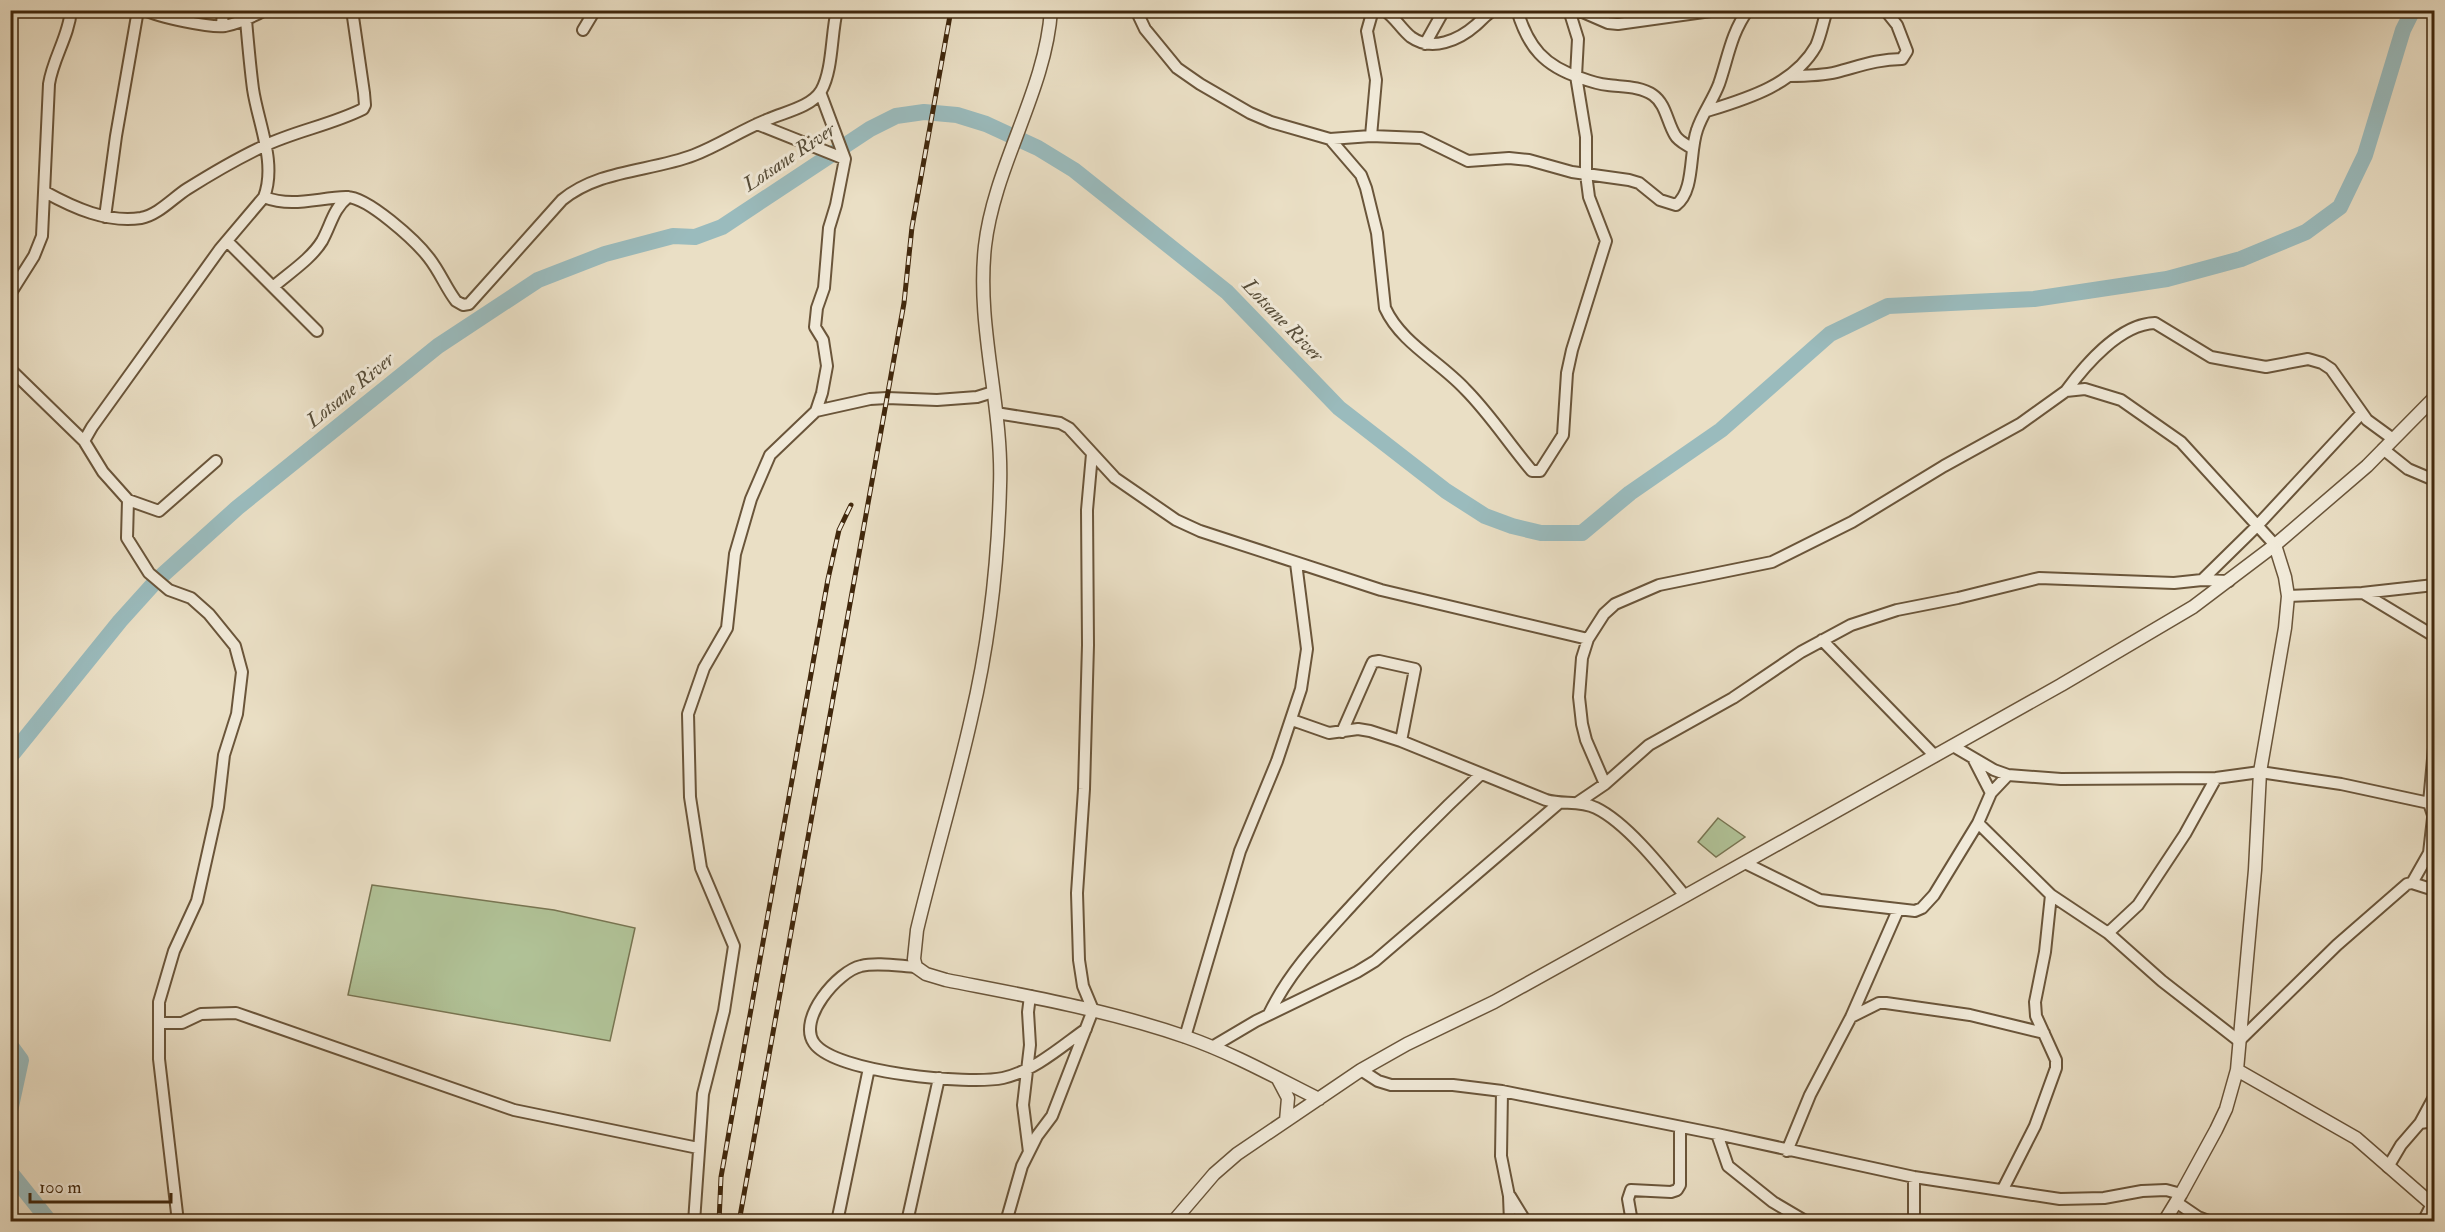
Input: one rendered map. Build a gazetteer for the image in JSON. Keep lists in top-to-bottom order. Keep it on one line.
{"water":["Lotsane River"],"scale_bar":"100 m"}
